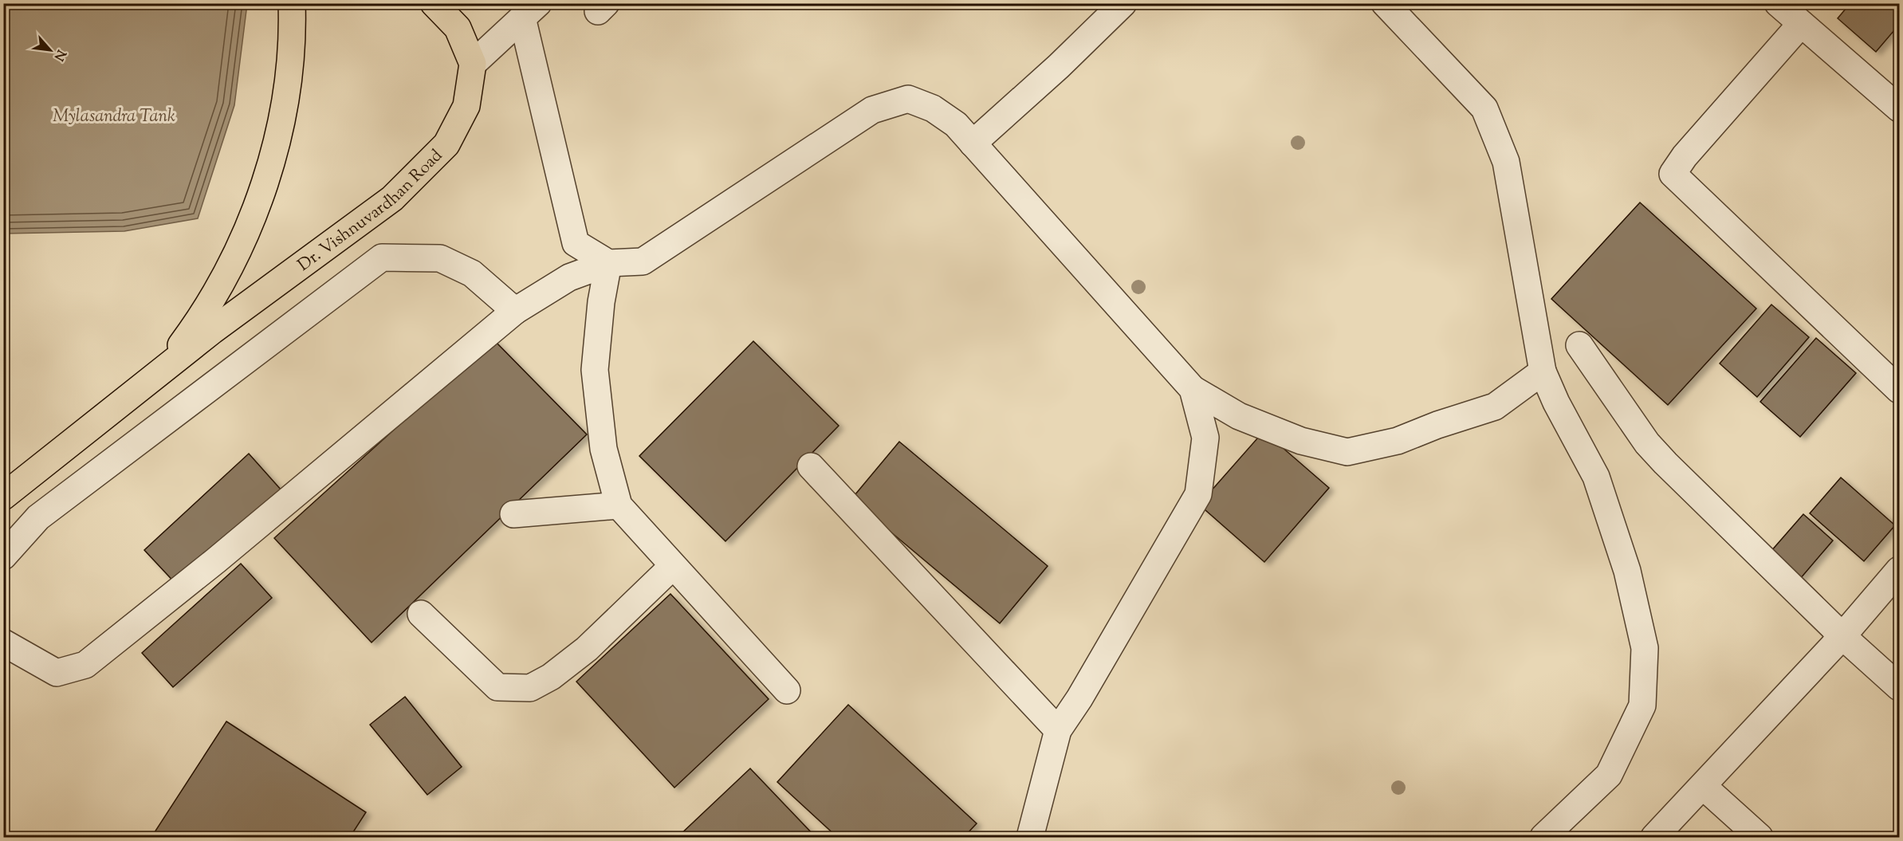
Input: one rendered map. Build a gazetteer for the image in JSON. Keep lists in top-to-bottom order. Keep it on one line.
{"streets":{"main road":["Dr. Vishnuvardhan Road"]},"water":["Mylasandra Tank"],"north":"bottom right"}
